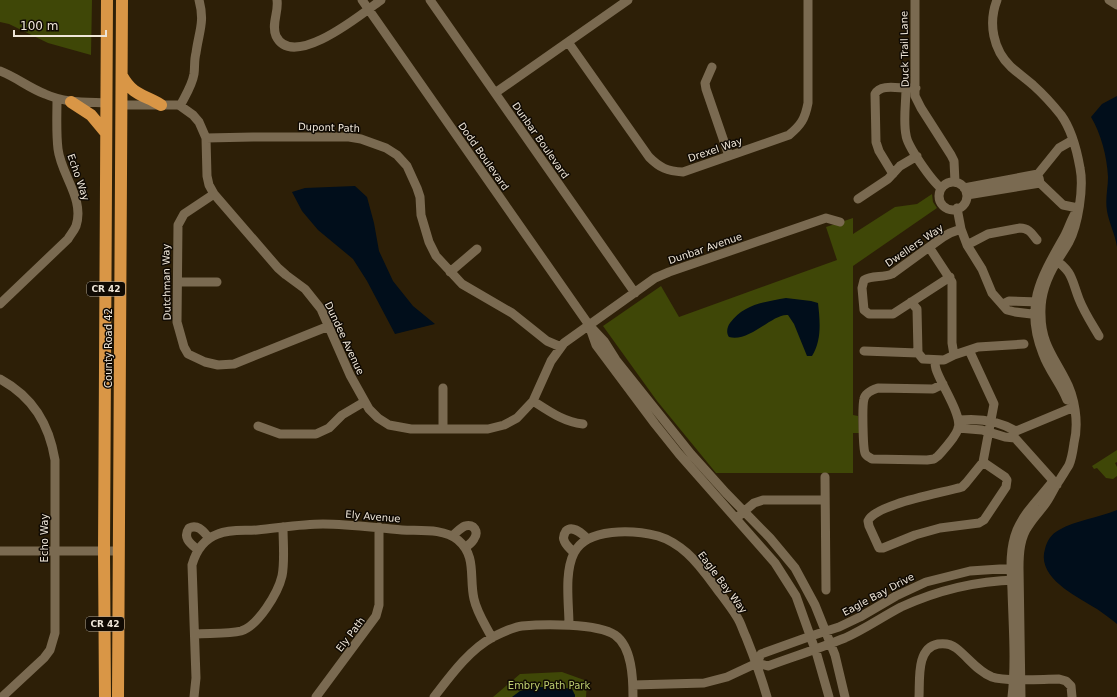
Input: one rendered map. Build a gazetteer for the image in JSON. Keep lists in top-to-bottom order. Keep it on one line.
{"streets":{"highway":["CR 42","County Road 42"],"street":["Duck Trail Lane","Dupont Path","Dunbar Boulevard","Drexel Way","Dodd Boulevard","Echo Way","Dwellers Way","Dunbar Avenue","Dutchman Way","Dundee Avenue","Ely Avenue","Eagle Bay Way","Eagle Bay Drive","Ely Path"]},"crossings":[["Dupont Path","Dundee Avenue"],["Dunbar Boulevard","Dunbar Avenue"],["Dodd Boulevard","Dunbar Avenue"],["Dodd Boulevard","Dundee Avenue"],["Dunbar Avenue","Dundee Avenue"],["Dutchman Way","Dundee Avenue"],["Ely Avenue","Ely Path"],["Eagle Bay Way","Eagle Bay Drive"]],"parks":["Embry Path Park"],"scale_bar":"100 m"}
